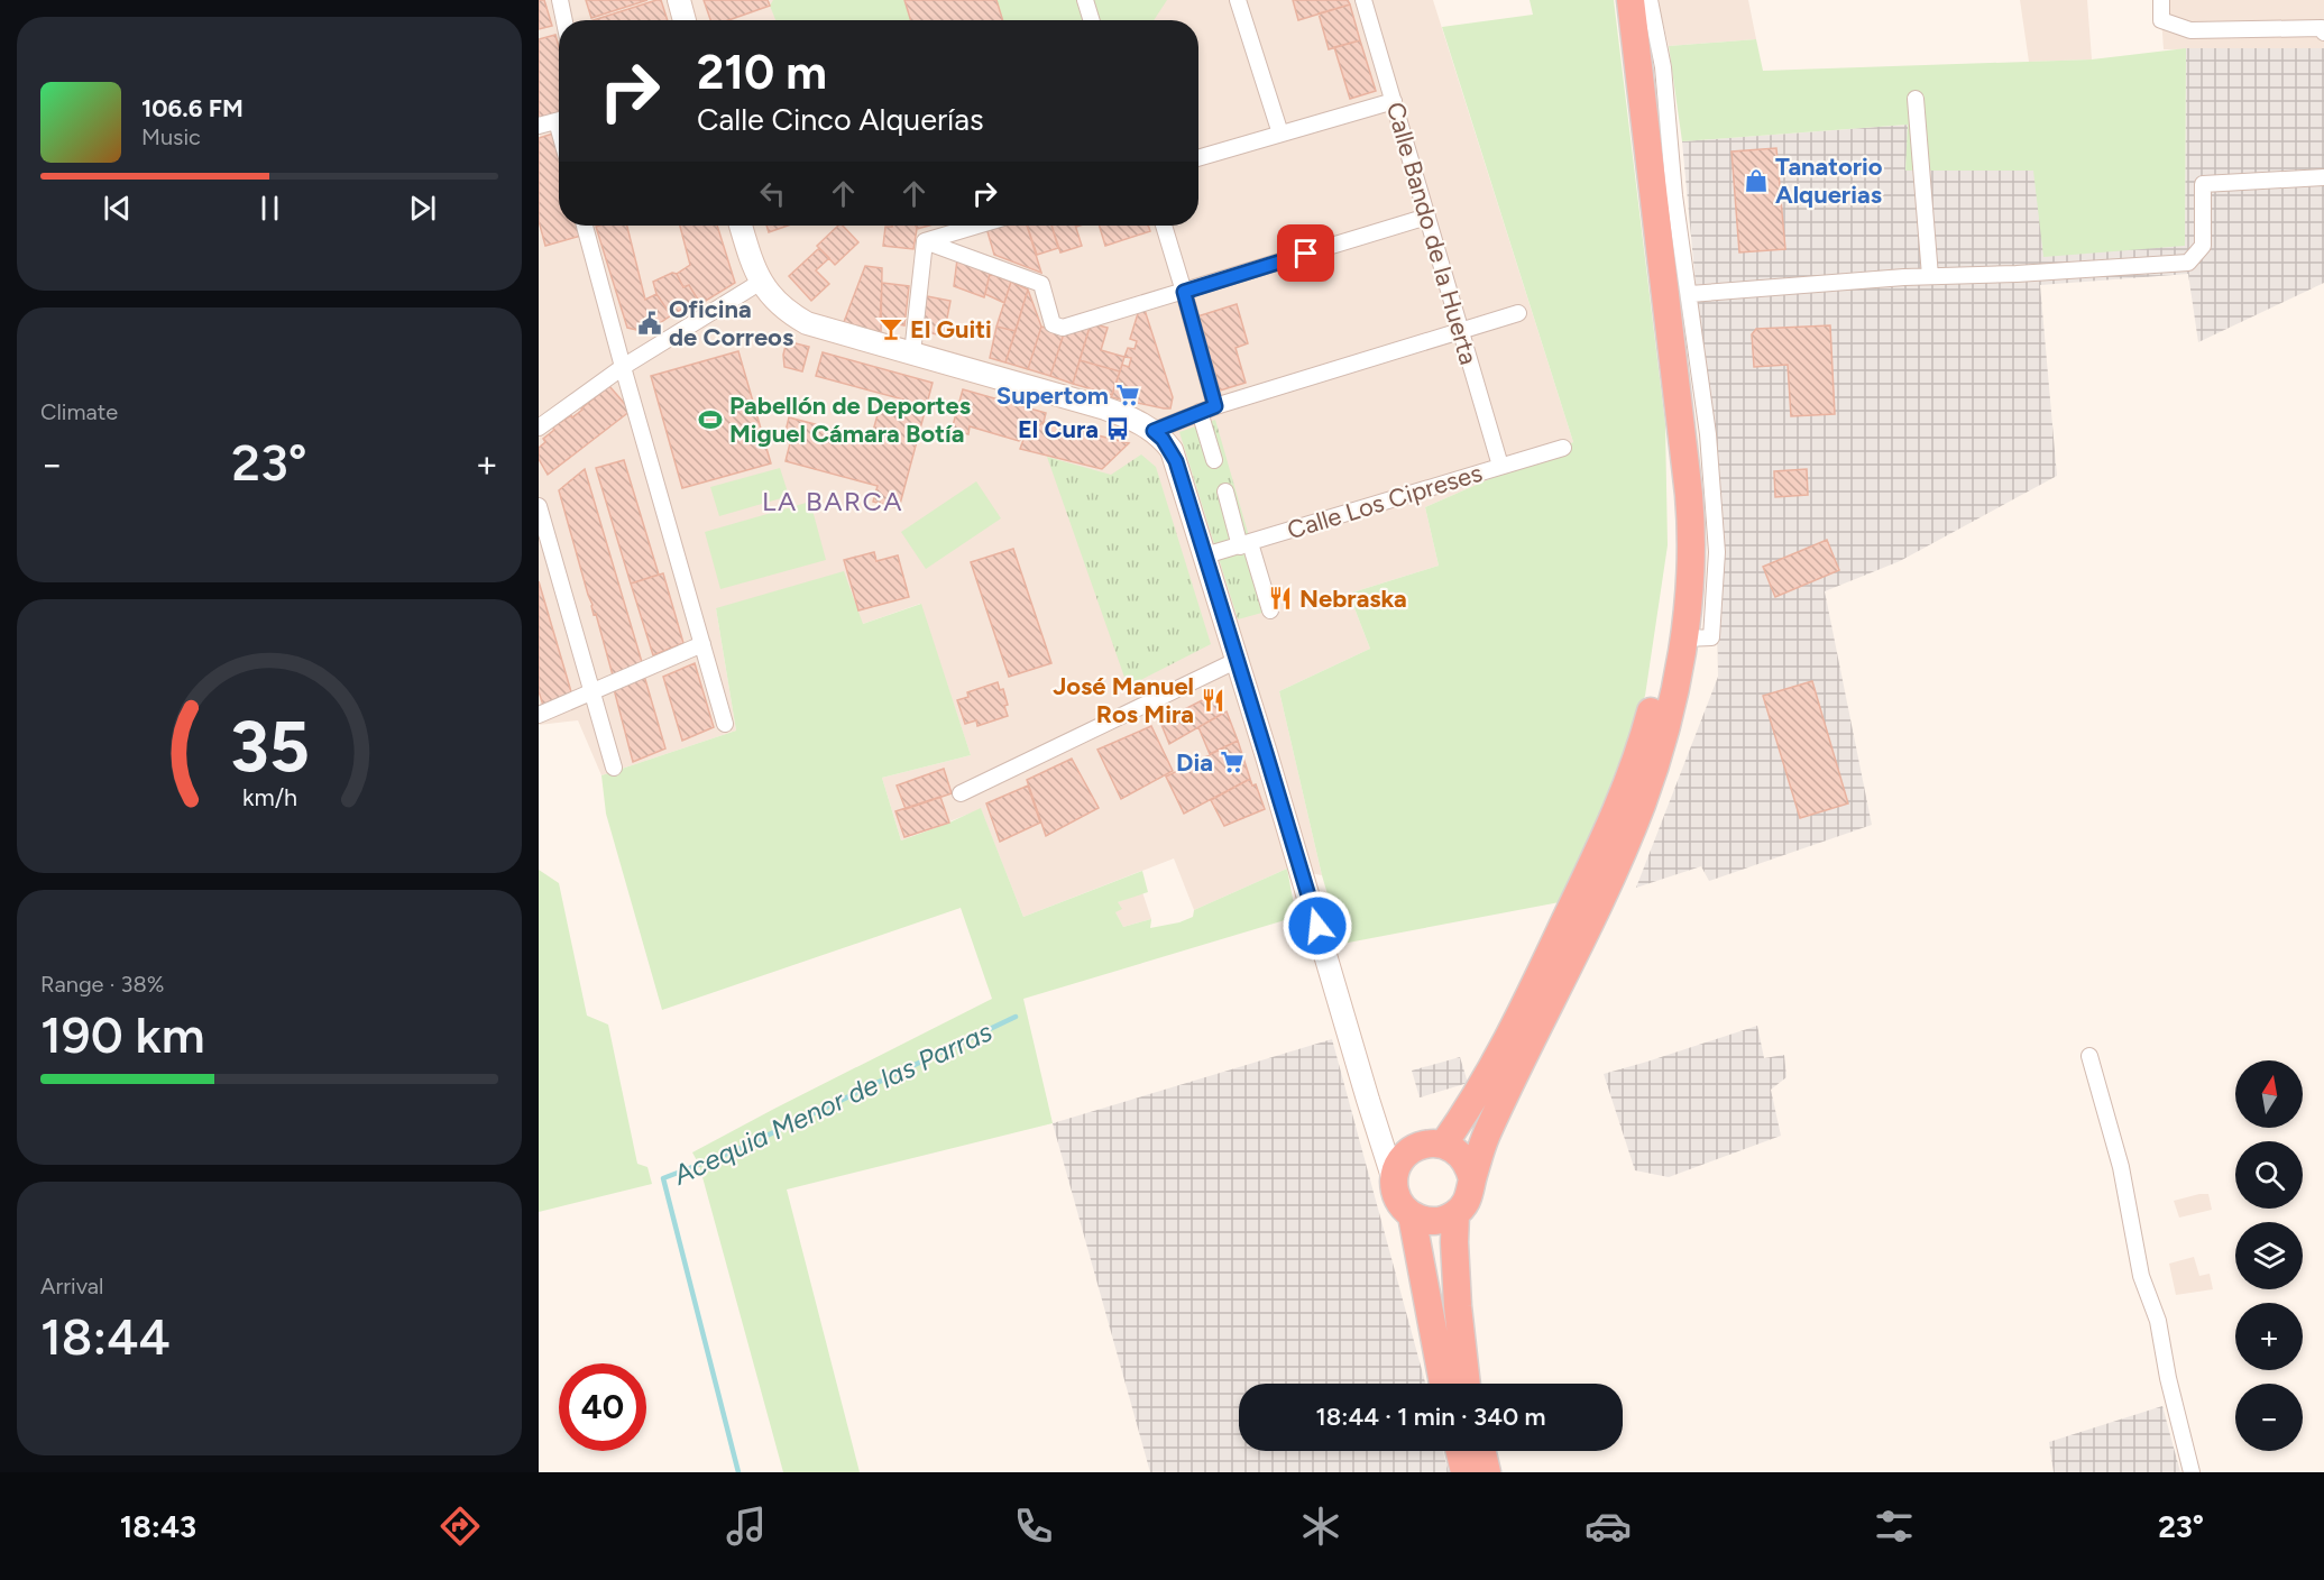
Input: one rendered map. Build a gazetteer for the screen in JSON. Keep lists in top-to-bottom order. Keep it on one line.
{"streets":{"street":["Calle Bando de la Huerta","Calle Los Cipreses"]},"crossings":[["Calle Bando de la Huerta","Calle Los Cipreses"]],"districts":["LA BARCA"],"water":["Acequia Menor de las Parras"],"places":{"shop":["Tanatorio Alquerias"],"public building":["Oficina de Correos"],"bar":["El Guiti"],"supermarket":["Supertom","Dia"],"sports":["Pabellón de Deportes Miguel Cámara Botía"],"bus stop":["El Cura"],"restaurant":["Nebraska","José Manuel Ros Mira"]},"north":"top","page":{"turn":["210 m","Calle Cinco Alquerías"],"song":["106.6 FM","Music"],"tile":["Climate",["Range · 38%","190 km"],["Arrival","18:44"]],"heat":["−","23°","+"],"map_buttons":["+","−"],"limit":"40","trip":"18:44 · 1 min · 340 m","tabs":["18:43","23°"],"gauge":["35","km/h"]}}
